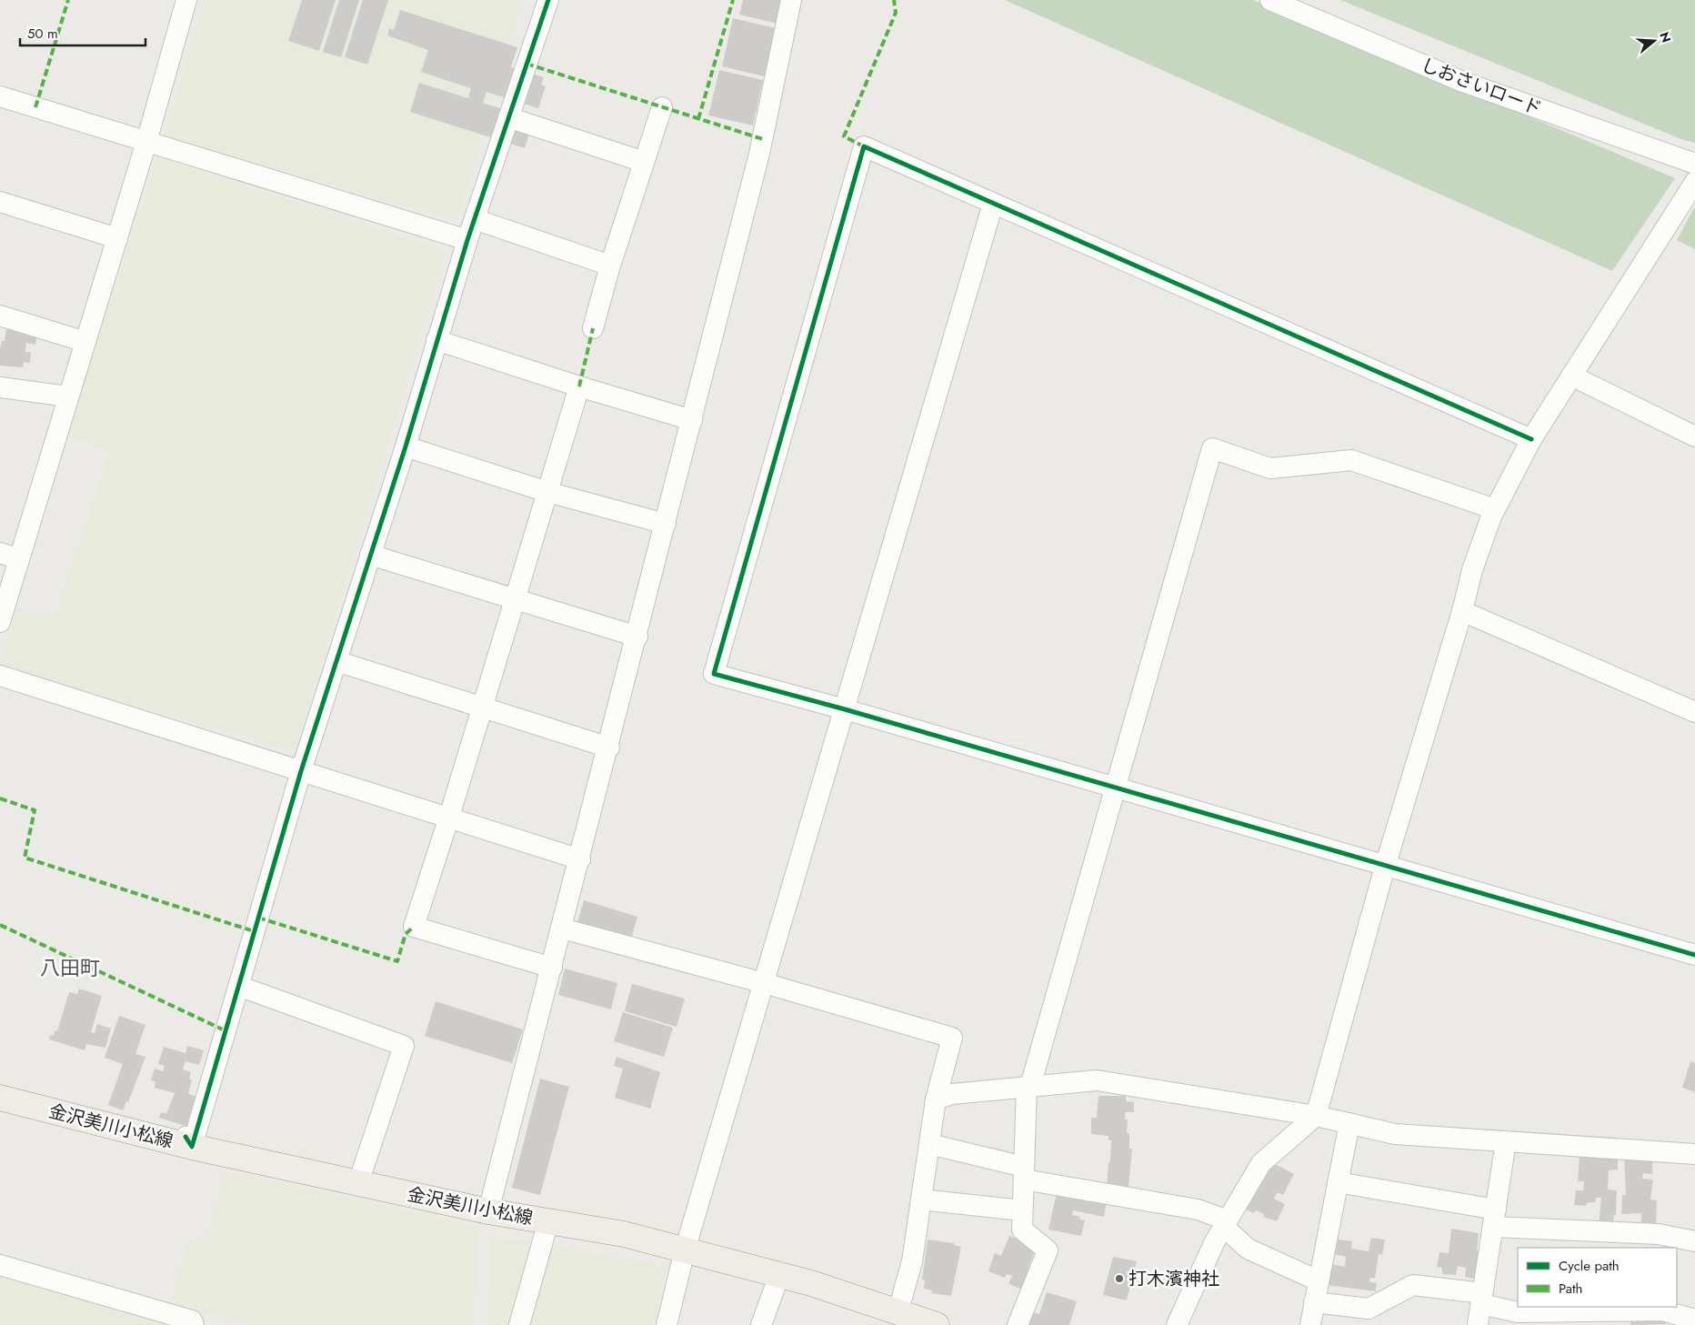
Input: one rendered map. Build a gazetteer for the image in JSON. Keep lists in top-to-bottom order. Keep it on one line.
{"streets":{"main road":["金沢美川小松線"],"street":["しおさいロード"]},"districts":["八田町"],"places":["打木濱神社"],"legend":["Cycle path","Path"],"scale_bar":"50 m","north":"right"}
